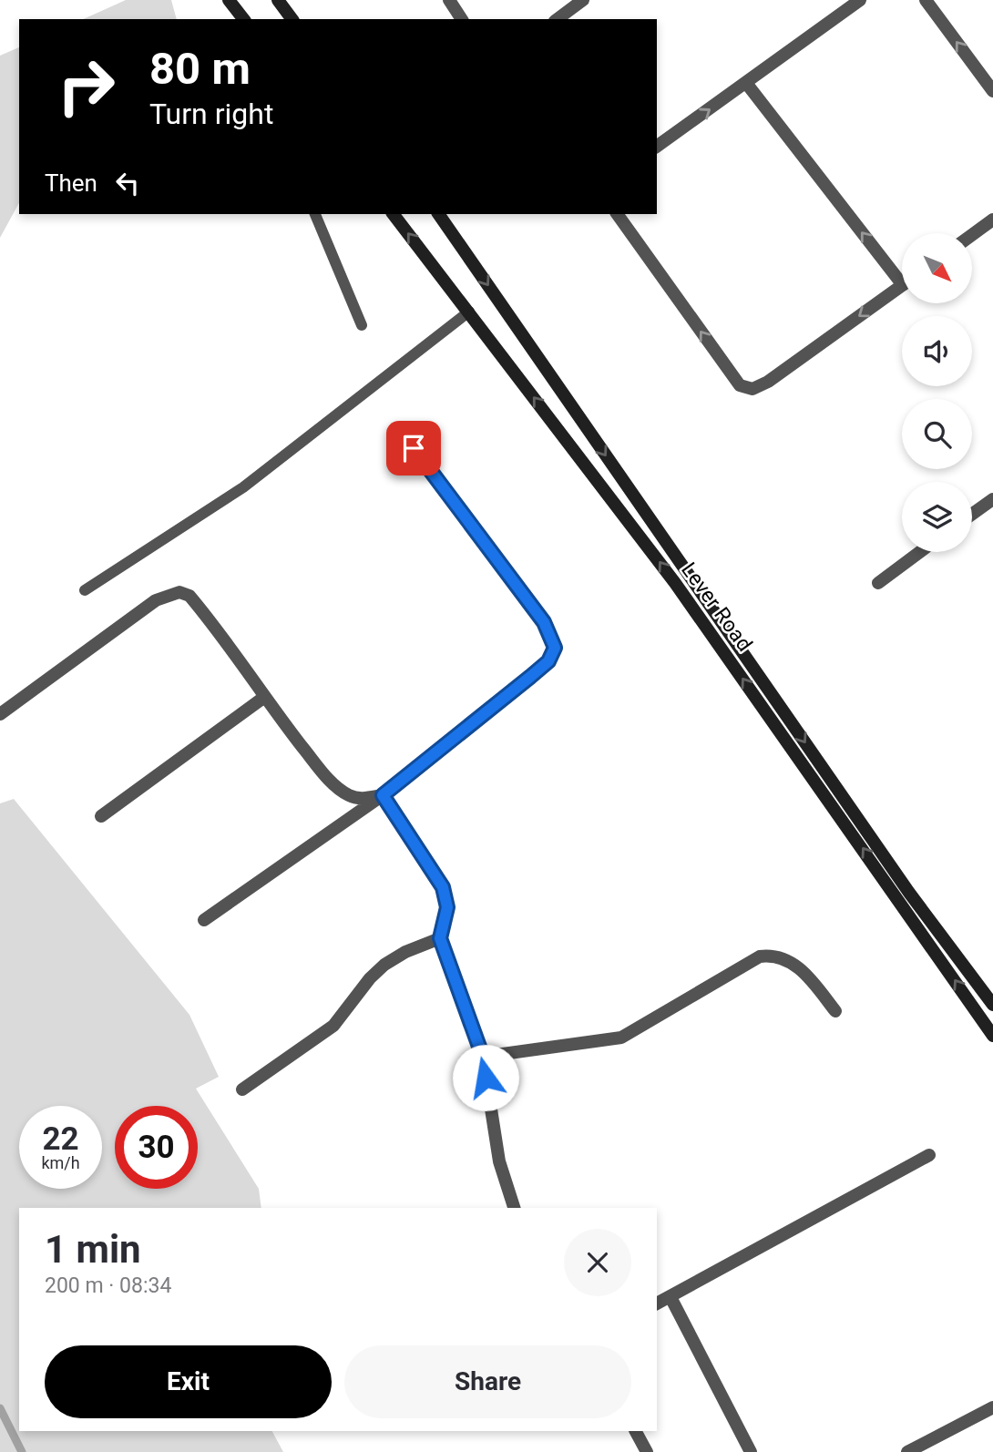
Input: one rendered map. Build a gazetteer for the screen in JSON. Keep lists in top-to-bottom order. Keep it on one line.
{"streets":{"main road":["Lever Road"]},"north":"bottom right","page":{"turn":["80 m","Turn right"],"then":"Then","speed":"22 km/h","limit":"30","heading":["1 min","200 m · 08:34"],"buttons":["Exit","Share"]}}
